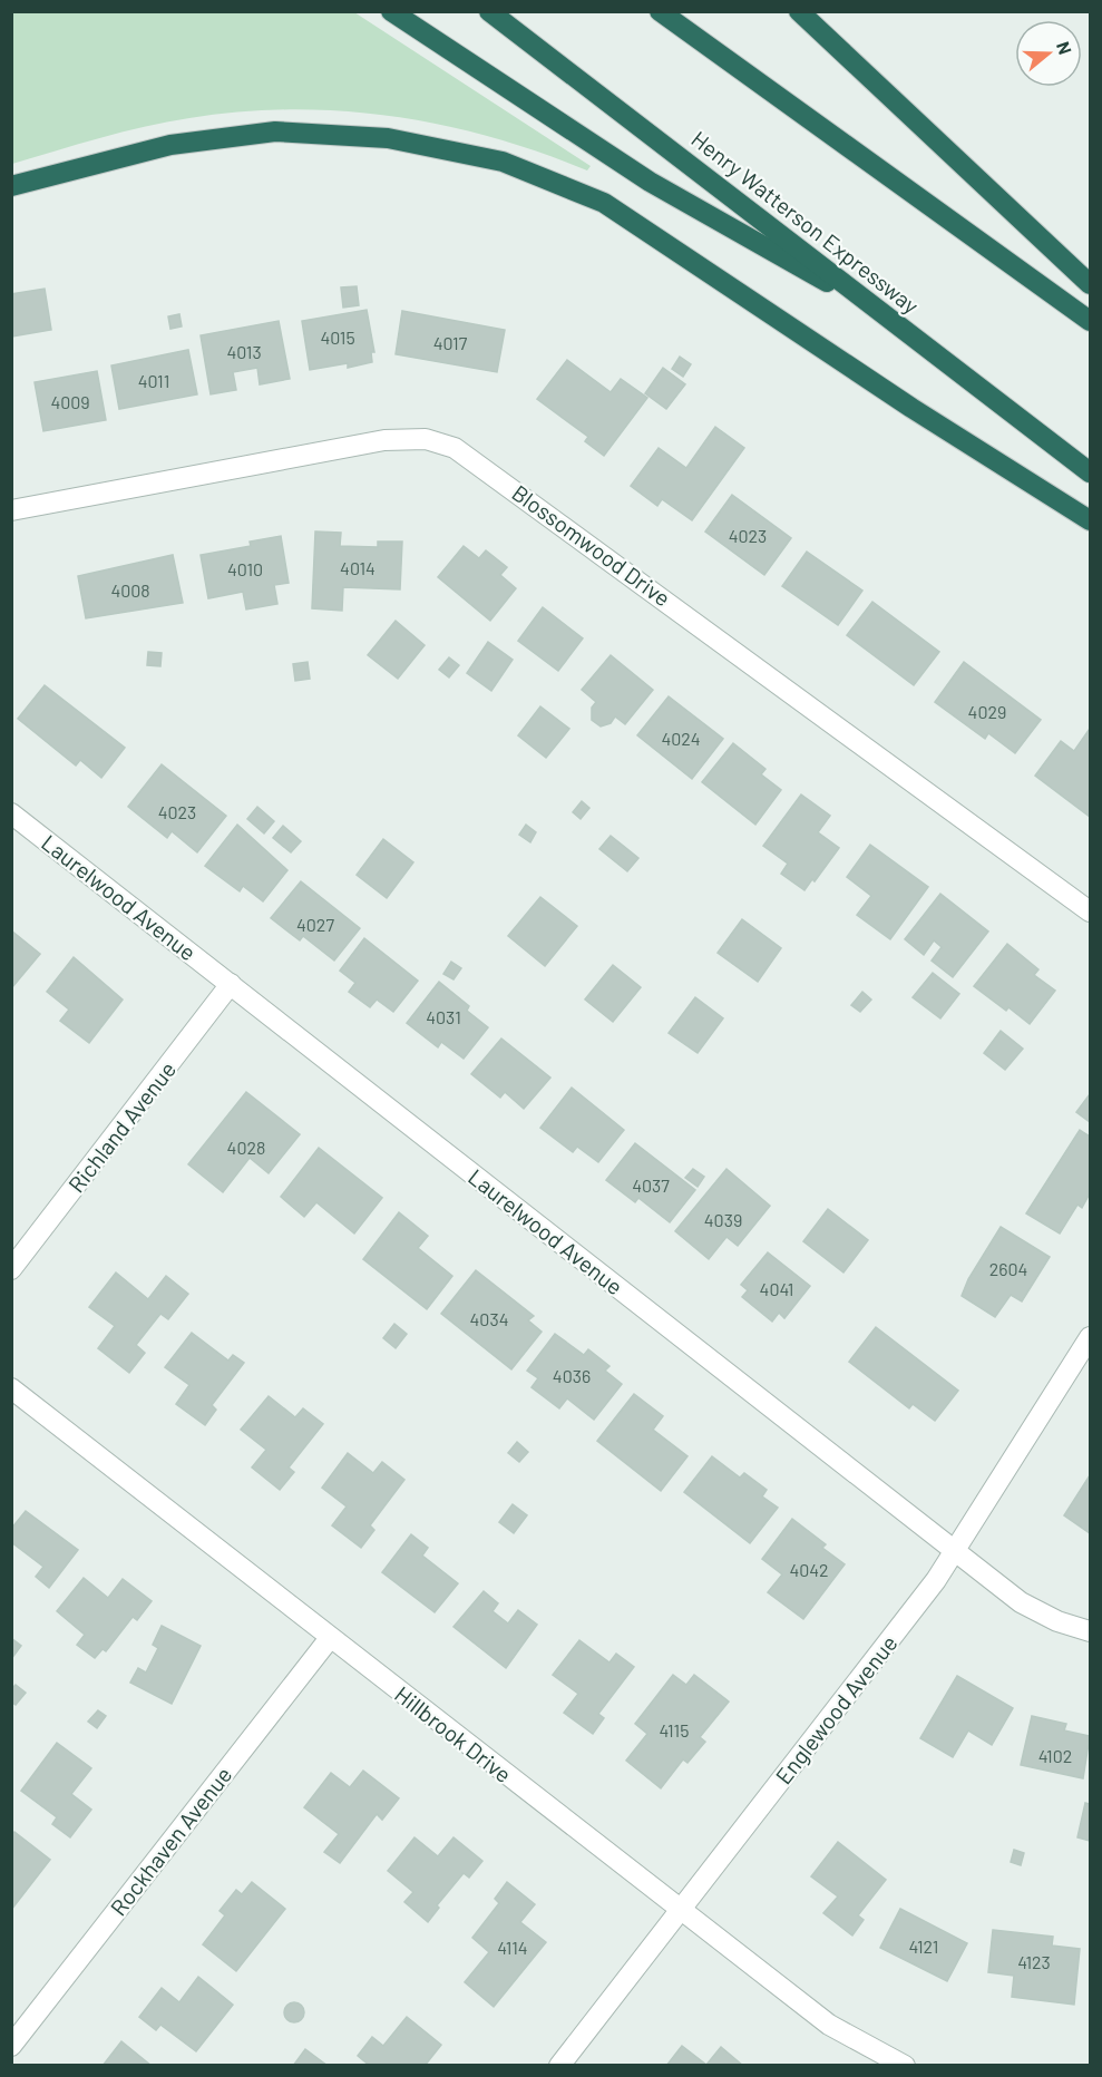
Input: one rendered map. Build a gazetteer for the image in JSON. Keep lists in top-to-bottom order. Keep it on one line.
{"streets":{"highway":["Henry Watterson Expressway"],"street":["Blossomwood Drive","Laurelwood Avenue","Richland Avenue","Englewood Avenue","Hillbrook Drive","Rockhaven Avenue"]},"crossings":[["Laurelwood Avenue","Richland Avenue"],["Laurelwood Avenue","Englewood Avenue"],["Englewood Avenue","Hillbrook Drive"],["Hillbrook Drive","Rockhaven Avenue"]],"house_numbers":["4015","4017","4013","4011","4009","4023","4014","4010","4008","4029","4024","4023","4027","4031","4028","4037","4039","2604","4041","4034","4036","4042","4115","4102","4121","4114","4123"],"north":"right"}
